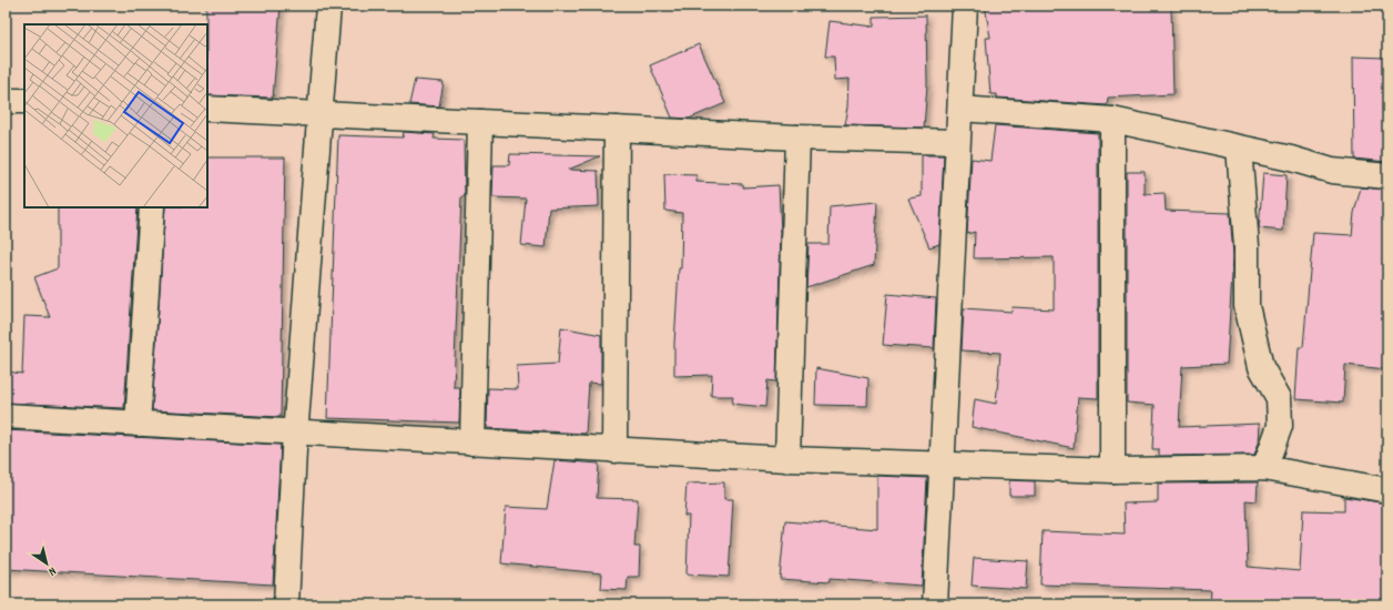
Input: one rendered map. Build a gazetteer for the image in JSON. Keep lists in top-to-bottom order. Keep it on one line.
{"north":"bottom right"}
